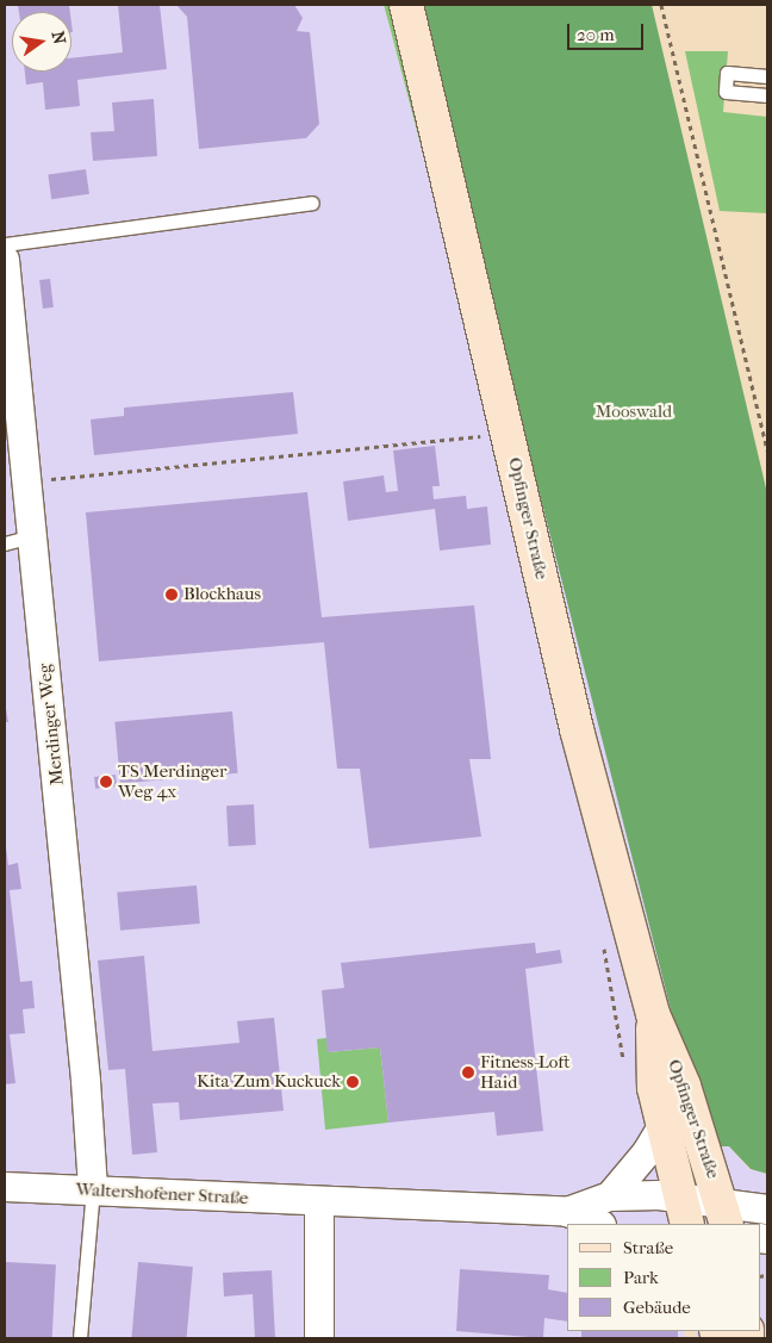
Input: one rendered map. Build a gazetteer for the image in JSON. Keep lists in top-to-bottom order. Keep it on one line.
{"streets":{"main road":["Opfinger Straße"],"street":["Merdinger Weg","Waltershofener Straße"]},"crossings":[["Opfinger Straße","Waltershofener Straße"],["Merdinger Weg","Waltershofener Straße"]],"parks":["Mooswald"],"places":["Blockhaus","TS Merdinger Weg 4x","Fitness-Loft Haid","Kita Zum Kuckuck"],"legend":["Straße","Park","Gebäude"],"scale_bar":"20 m","north":"right"}
